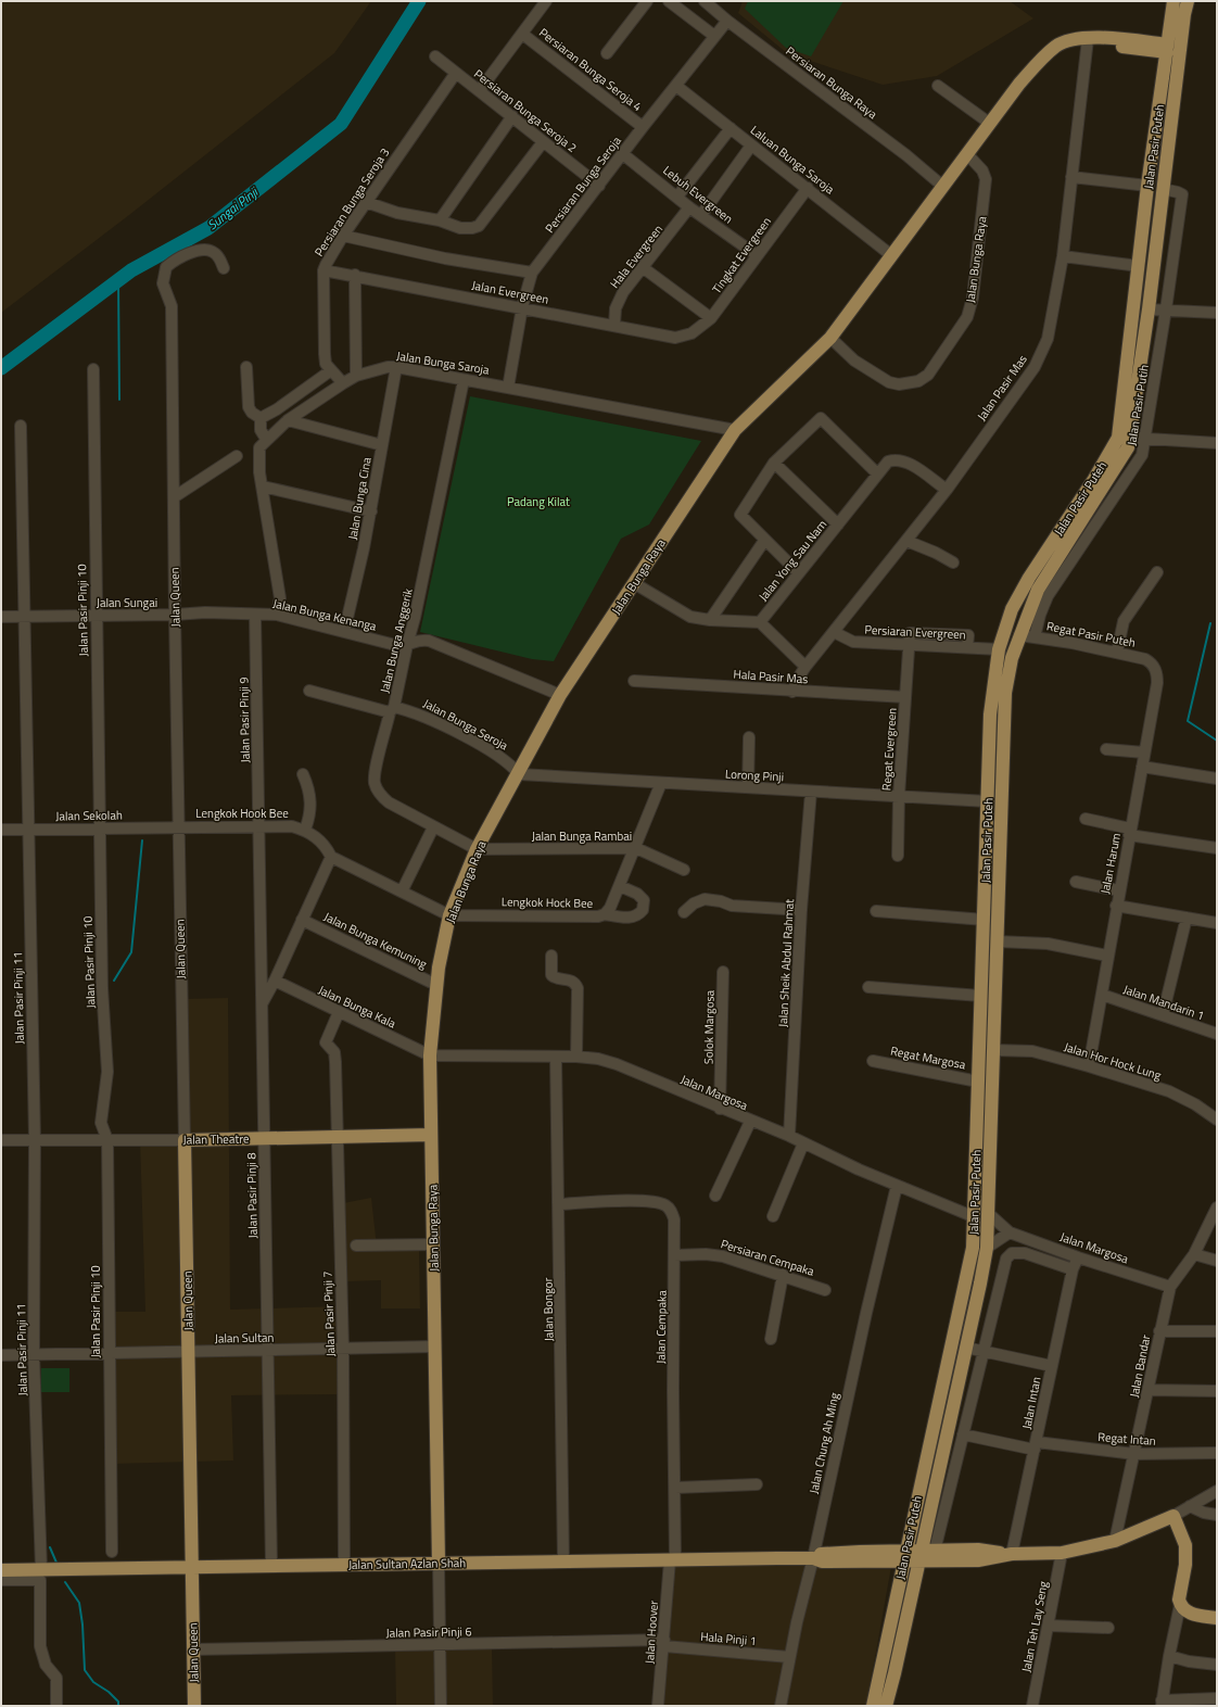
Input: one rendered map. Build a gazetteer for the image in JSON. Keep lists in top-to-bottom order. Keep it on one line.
{"streets":{"main road":["Jalan Pasir Puteh","Jalan Bunga Raya","Jalan Queen","Jalan Theatre","Jalan Sultan Azlan Shah"],"street":["Persiaran Bunga Seroja 4","Persiaran Bunga Raya","Persiaran Bunga Seroja 2","Laluan Bunga Saroja","Persiaran Bunga Seroja","Lebuh Evergreen","Persiaran Bunga Seroja 3","Tingkat Evergreen","Hala Evergreen","Jalan Evergreen","Jalan Bunga Saroja","Jalan Pasir Mas","Jalan Pasir Putih","Jalan Bunga Cina","Jalan Yong Sau Nam","Jalan Sungai","Jalan Pasir Pinji 10","Jalan Bunga Kenanga","Persiaran Evergreen","Regat Pasir Puteh","Jalan Bunga Anggerik","Hala Pasir Mas","Jalan Pasir Pinji 9","Jalan Bunga Seroja","Regat Evergreen","Lorong Pinji","Lengkok Hook Bee","Jalan Sekolah","Jalan Bunga Rambai","Jalan Harum","Lengkok Hock Bee","Jalan Bunga Kemuning","Jalan Sheik Abdul Rahmat","Jalan Pasir Pinji 11","Jalan Mandarin 1","Jalan Bunga Kala","Solok Margosa","Regat Margosa","Jalan Hor Hock Lung","Jalan Margosa","Jalan Pasir Pinji 8","Persiaran Cempaka","Jalan Bongor","Jalan Pasir Pinji 7","Jalan Cempaka","Jalan Sultan","Jalan Bandar","Jalan Intan","Regat Intan","Jalan Chung Ah Ming","Jalan Teh Lay Seng","Jalan Pasir Pinji 6","Jalan Hoover","Hala Pinji 1"]},"crossings":[["Persiaran Bunga Seroja 4","Persiaran Bunga Seroja"],["Persiaran Bunga Raya","Persiaran Bunga Seroja"],["Persiaran Bunga Raya","Jalan Bunga Raya"],["Persiaran Bunga Seroja 2","Persiaran Bunga Seroja"],["Persiaran Bunga Seroja 2","Persiaran Bunga Seroja 3"],["Jalan Pasir Puteh","Jalan Bunga Raya"],["Jalan Pasir Puteh","Jalan Pasir Putih"],["Jalan Pasir Puteh","Persiaran Evergreen"],["Jalan Pasir Puteh","Regat Pasir Puteh"],["Jalan Pasir Puteh","Lorong Pinji"],["Jalan Pasir Puteh","Regat Margosa"],["Jalan Pasir Puteh","Jalan Hor Hock Lung"],["Jalan Pasir Puteh","Jalan Margosa"],["Jalan Pasir Puteh","Jalan Sultan Azlan Shah"],["Laluan Bunga Saroja","Persiaran Bunga Seroja"],["Laluan Bunga Saroja","Tingkat Evergreen"],["Laluan Bunga Saroja","Jalan Bunga Raya"],["Persiaran Bunga Seroja","Lebuh Evergreen"],["Persiaran Bunga Seroja","Jalan Evergreen"],["Persiaran Bunga Seroja","Jalan Bunga Saroja"],["Lebuh Evergreen","Tingkat Evergreen"],["Lebuh Evergreen","Hala Evergreen"],["Persiaran Bunga Seroja 3","Jalan Evergreen"],["Persiaran Bunga Seroja 3","Jalan Bunga Saroja"],["Tingkat Evergreen","Jalan Evergreen"],["Hala Evergreen","Jalan Evergreen"],["Jalan Bunga Raya","Jalan Bunga Saroja"],["Jalan Bunga Raya","Jalan Pasir Mas"],["Jalan Bunga Raya","Jalan Bunga Kenanga"],["Jalan Bunga Raya","Jalan Bunga Anggerik"],["Jalan Bunga Raya","Jalan Bunga Seroja"],["Jalan Bunga Raya","Lorong Pinji"],["Jalan Bunga Raya","Jalan Bunga Rambai"],["Jalan Bunga Raya","Lengkok Hock Bee"],["Jalan Bunga Raya","Jalan Bunga Kemuning"],["Jalan Bunga Raya","Jalan Bunga Kala"],["Jalan Bunga Raya","Jalan Margosa"],["Jalan Bunga Raya","Jalan Theatre"],["Jalan Bunga Raya","Jalan Sultan"],["Jalan Bunga Raya","Jalan Sultan Azlan Shah"],["Jalan Bunga Saroja","Jalan Bunga Cina"],["Jalan Bunga Saroja","Jalan Bunga Kenanga"],["Jalan Bunga Saroja","Jalan Bunga Anggerik"],["Jalan Pasir Mas","Jalan Yong Sau Nam"],["Jalan Pasir Mas","Persiaran Evergreen"],["Jalan Pasir Mas","Hala Pasir Mas"],["Jalan Pasir Putih","Regat Pasir Puteh"],["Jalan Bunga Cina","Jalan Bunga Kenanga"],["Jalan Queen","Jalan Sungai"],["Jalan Queen","Jalan Bunga Kenanga"],["Jalan Queen","Lengkok Hook Bee"],["Jalan Queen","Jalan Sekolah"],["Jalan Queen","Jalan Theatre"],["Jalan Queen","Jalan Sultan"],["Jalan Queen","Jalan Sultan Azlan Shah"],["Jalan Queen","Jalan Pasir Pinji 6"],["Jalan Sungai","Jalan Pasir Pinji 10"],["Jalan Sungai","Jalan Bunga Kenanga"],["Jalan Sungai","Jalan Pasir Pinji 11"],["Jalan Pasir Pinji 10","Jalan Sekolah"],["Jalan Pasir Pinji 10","Jalan Theatre"],["Jalan Pasir Pinji 10","Jalan Sultan"],["Jalan Bunga Kenanga","Jalan Bunga Anggerik"],["Jalan Bunga Kenanga","Jalan Pasir Pinji 9"],["Persiaran Evergreen","Regat Evergreen"],["Regat Pasir Puteh","Jalan Harum"],["Jalan Bunga Anggerik","Jalan Bunga Seroja"],["Jalan Bunga Anggerik","Jalan Bunga Rambai"],["Hala Pasir Mas","Regat Evergreen"],["Jalan Pasir Pinji 9","Lengkok Hook Bee"],["Jalan Pasir Pinji 9","Jalan Pasir Pinji 8"],["Jalan Bunga Seroja","Lorong Pinji"],["Regat Evergreen","Lorong Pinji"],["Lorong Pinji","Lengkok Hock Bee"],["Lorong Pinji","Jalan Sheik Abdul Rahmat"],["Lengkok Hook Bee","Jalan Sekolah"],["Lengkok Hook Bee","Jalan Pasir Pinji 8"],["Jalan Sekolah","Jalan Pasir Pinji 11"],["Jalan Bunga Rambai","Lengkok Hock Bee"],["Jalan Harum","Jalan Mandarin 1"],["Jalan Harum","Jalan Hor Hock Lung"],["Jalan Sheik Abdul Rahmat","Jalan Margosa"],["Jalan Pasir Pinji 11","Jalan Theatre"],["Jalan Pasir Pinji 11","Jalan Sultan"],["Jalan Pasir Pinji 11","Jalan Sultan Azlan Shah"],["Jalan Bunga Kala","Jalan Margosa"],["Jalan Bunga Kala","Jalan Pasir Pinji 7"],["Solok Margosa","Jalan Margosa"],["Jalan Margosa","Jalan Bongor"],["Jalan Margosa","Jalan Bandar"],["Jalan Margosa","Jalan Intan"],["Jalan Margosa","Jalan Chung Ah Ming"],["Jalan Theatre","Jalan Pasir Pinji 8"],["Jalan Theatre","Jalan Pasir Pinji 7"],["Jalan Pasir Pinji 8","Jalan Sultan"],["Jalan Pasir Pinji 8","Jalan Sultan Azlan Shah"],["Persiaran Cempaka","Jalan Cempaka"],["Jalan Bongor","Jalan Cempaka"],["Jalan Bongor","Jalan Sultan Azlan Shah"],["Jalan Pasir Pinji 7","Jalan Sultan"],["Jalan Pasir Pinji 7","Jalan Sultan Azlan Shah"],["Jalan Cempaka","Jalan Sultan Azlan Shah"],["Jalan Cempaka","Jalan Hoover"],["Jalan Bandar","Regat Intan"],["Jalan Intan","Regat Intan"],["Jalan Intan","Jalan Sultan Azlan Shah"],["Jalan Chung Ah Ming","Jalan Sultan Azlan Shah"],["Jalan Chung Ah Ming","Hala Pinji 1"],["Jalan Sultan Azlan Shah","Jalan Hoover"],["Jalan Pasir Pinji 6","Jalan Hoover"],["Jalan Pasir Pinji 6","Hala Pinji 1"],["Jalan Hoover","Hala Pinji 1"]],"water":["Sungai Pinji"],"parks":["Padang Kilat"]}
